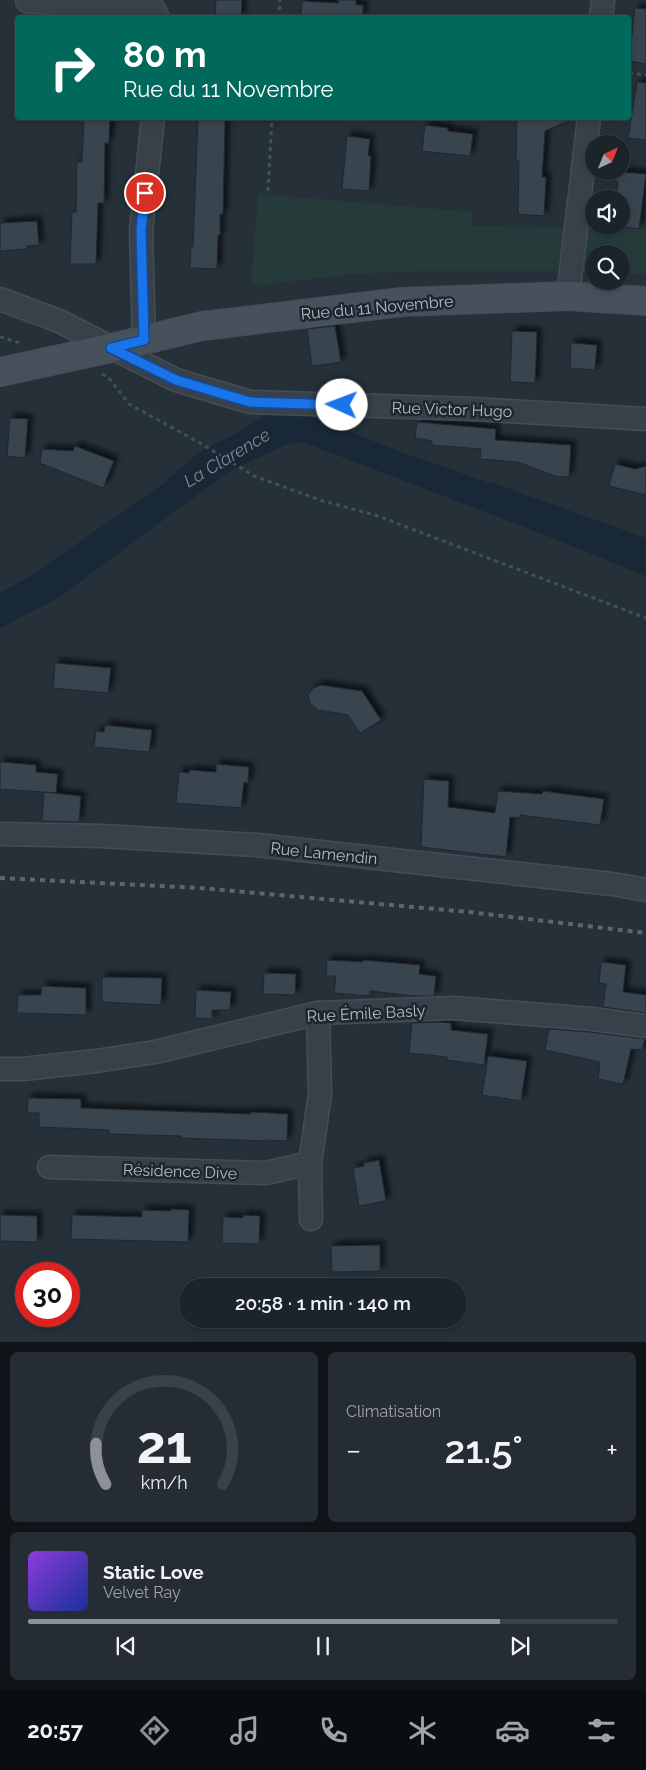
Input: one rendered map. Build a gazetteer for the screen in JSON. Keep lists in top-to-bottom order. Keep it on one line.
{"streets":{"main road":["Rue du 11 Novembre"],"street":["Rue Victor Hugo","Rue Lamendin","Rue Émile Basly","Résidence Dive"]},"crossings":[["Rue du 11 Novembre","Rue Victor Hugo"]],"water":["La Clarence"],"north":"top right","page":{"turn":["80 m","Rue du 11 Novembre"],"limit":"30","trip":"20:58 · 1 min · 140 m","tile":"Climatisation","heat":["−","21.5°","+"],"song":["Static Love","Velvet Ray"],"tabs":"20:57","gauge":["21","km/h"]}}
